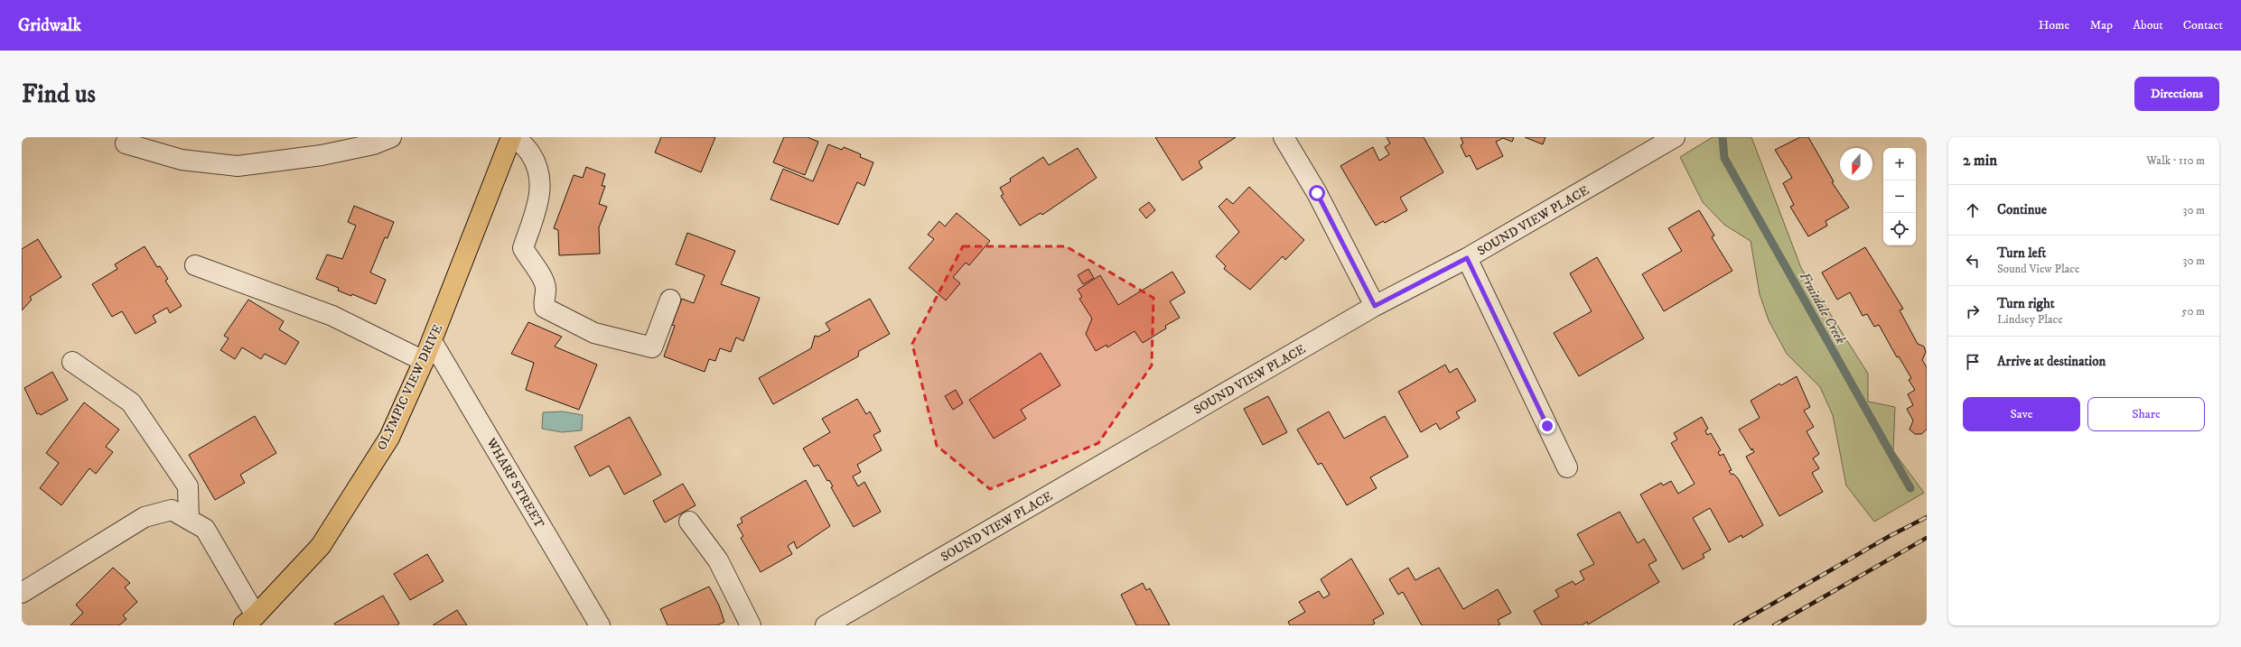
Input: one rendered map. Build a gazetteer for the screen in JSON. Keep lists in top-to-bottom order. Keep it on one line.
{"streets":{"main road":["OLYMPIC VIEW DRIVE"],"street":["SOUND VIEW PLACE","WHARF STREET"]},"crossings":[["OLYMPIC VIEW DRIVE","WHARF STREET"]],"water":["Fruitdale Creek"],"north":"bottom","page":{"header":"Gridwalk","nav":["Home","Map","About","Contact"],"buttons":["Directions",["Save","Share"]],"title":"Find us","heading":["2 min","Walk · 110 m"],"map_buttons":["+","−"],"list":[["Continue","30 m"],["Turn left","Sound View Place","30 m"],["Turn right","Lindsey Place","50 m"],"Arrive at destination"]}}
